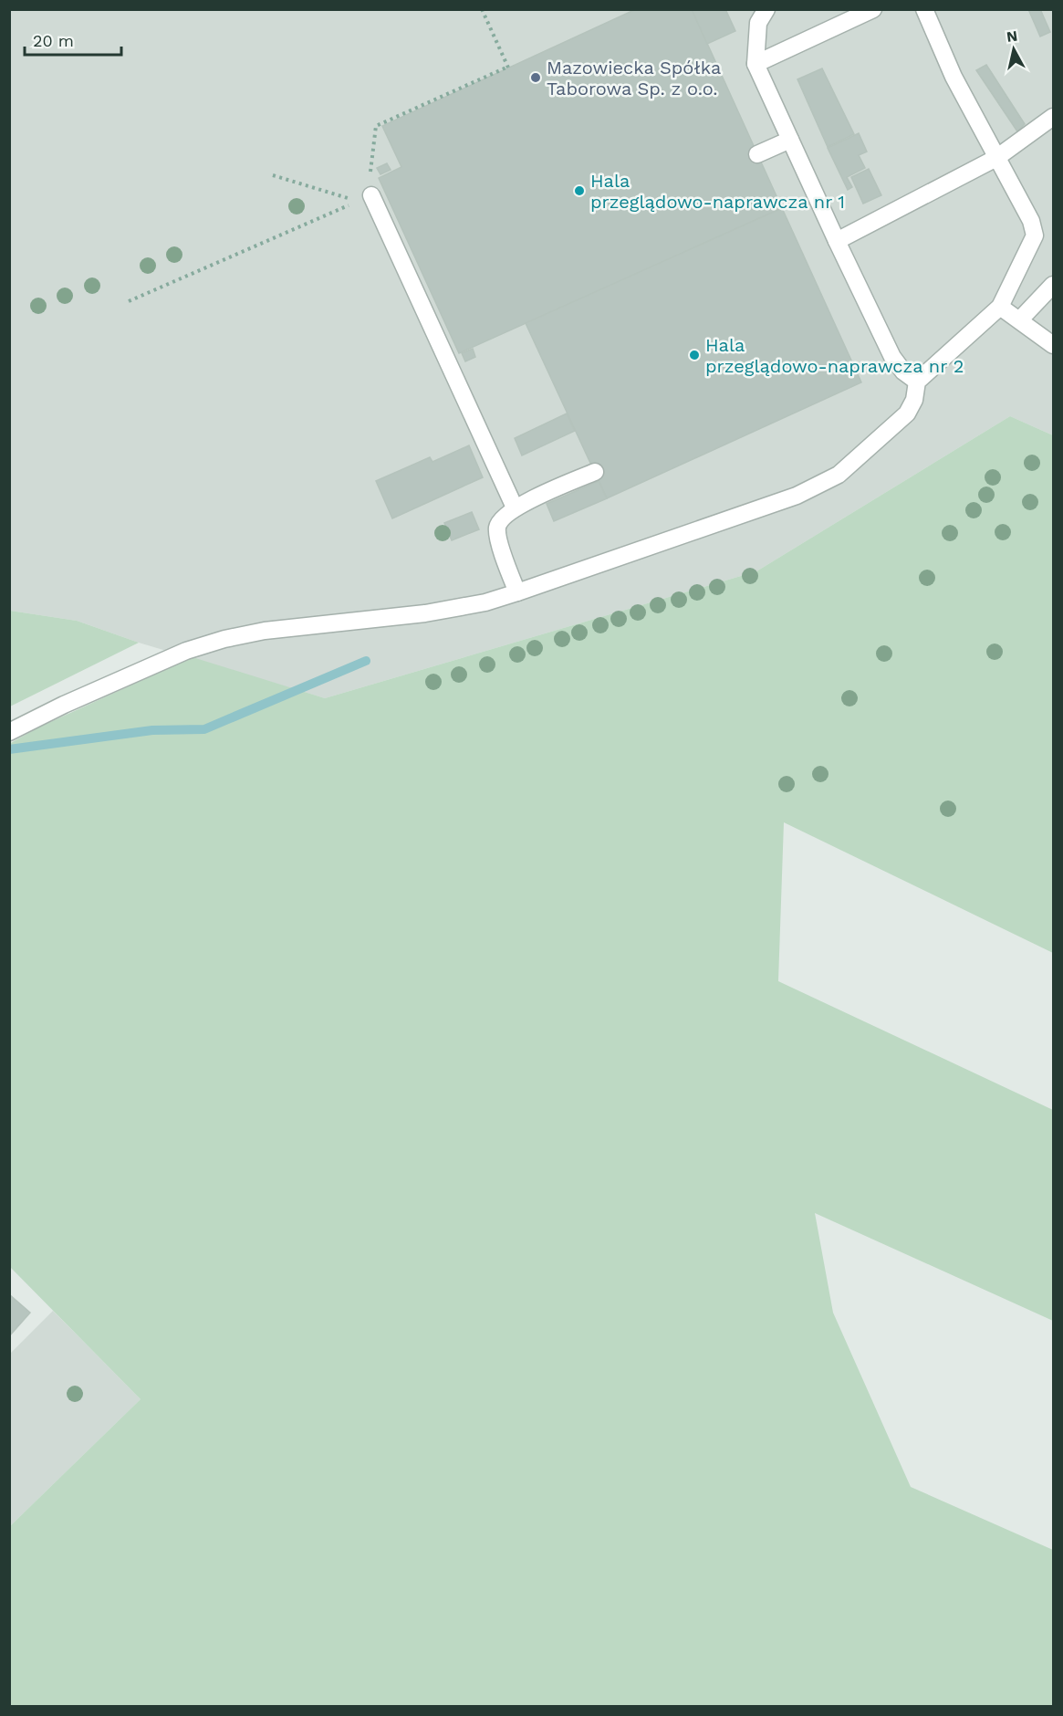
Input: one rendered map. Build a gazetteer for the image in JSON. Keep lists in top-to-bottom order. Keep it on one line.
{"places":["Mazowiecka Spółka Taborowa Sp. z o.o.","Hala przeglądowo-naprawcza nr 1","Hala przeglądowo-naprawcza nr 2"],"scale_bar":"20 m","north":"top"}
